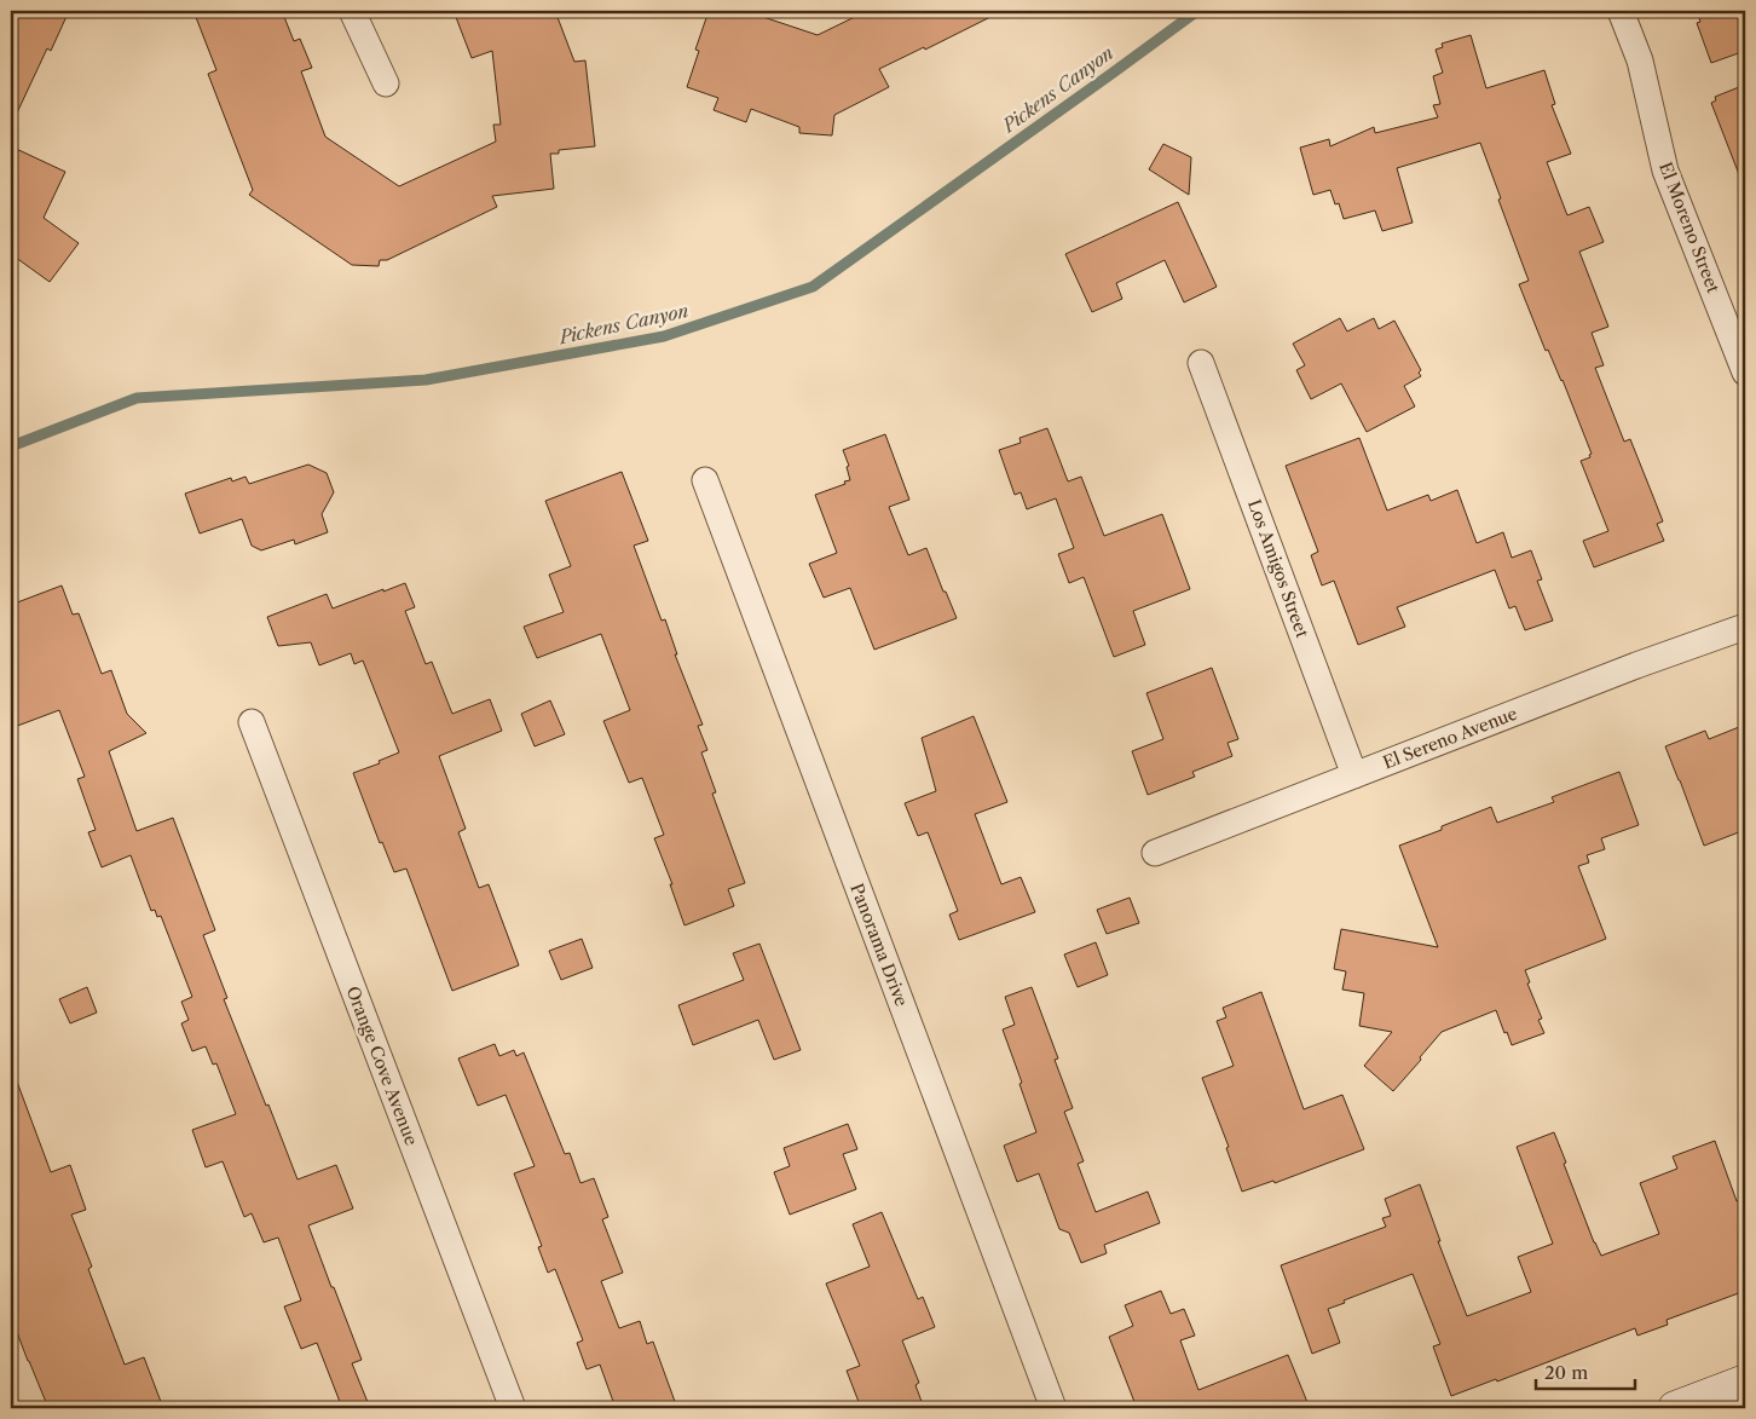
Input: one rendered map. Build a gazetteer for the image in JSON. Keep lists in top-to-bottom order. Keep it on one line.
{"streets":{"street":["El Moreno Street","Los Amigos Street","El Sereno Avenue","Panorama Drive","Orange Cove Avenue"]},"crossings":[["Los Amigos Street","El Sereno Avenue"]],"water":["Pickens Canyon"],"scale_bar":"20 m"}
